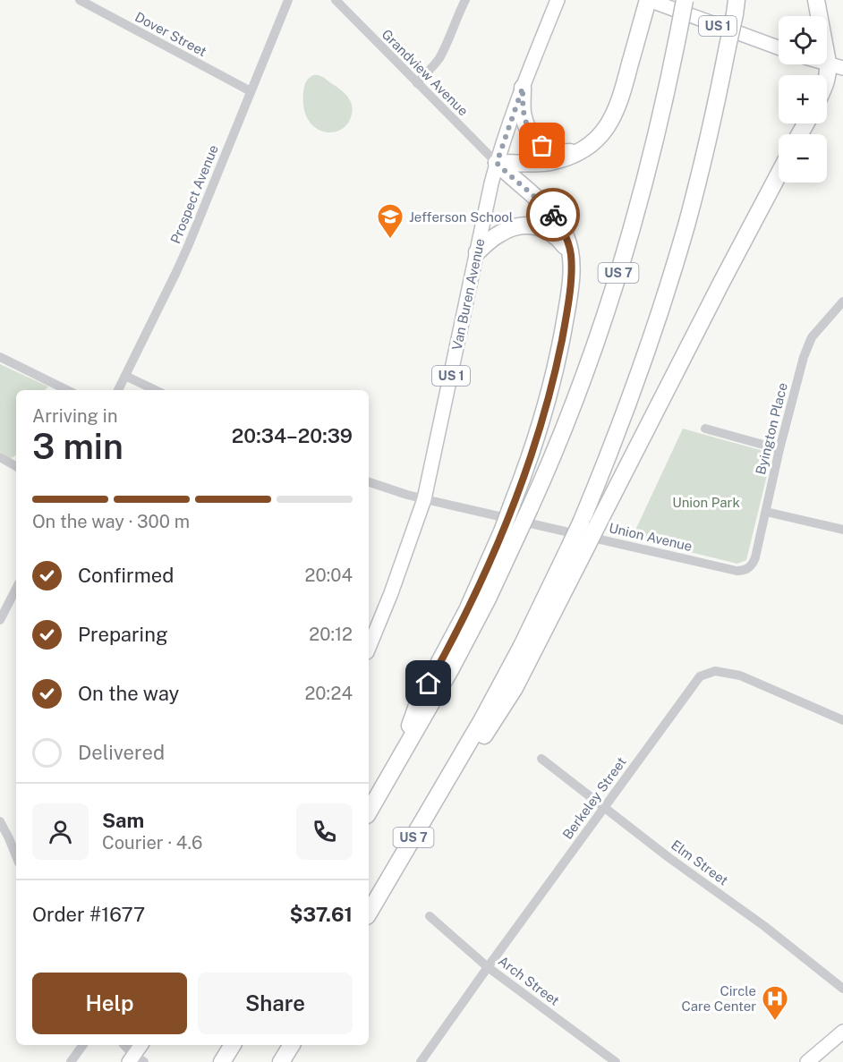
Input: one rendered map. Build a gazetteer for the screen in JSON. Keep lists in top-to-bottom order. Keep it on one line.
{"streets":{"highway":["US 7"],"main road":["US 1","Van Buren Avenue"],"street":["Dover Street","Grandview Avenue","Prospect Avenue","Byington Place","Union Avenue","Berkeley Street","Elm Street","Arch Street"]},"crossings":[["Dover Street","Prospect Avenue"],["Grandview Avenue","Van Buren Avenue"],["Van Buren Avenue","Union Avenue"],["Byington Place","Union Avenue"],["Berkeley Street","Elm Street"],["Berkeley Street","Arch Street"]],"parks":["Union Park"],"places":{"school or university":["Jefferson School"],"hospital":["Circle Care Center"]},"page":{"map_buttons":["+","−"],"heading":["3 min","Arriving in","20:34–20:39"],"panel":["Sam","Courier · 4.6","Order #1677","$37.61"],"bar":"On the way · 300 m","list":[["Confirmed","20:04"],["Preparing","20:12"],["On the way","20:24"],"Delivered"],"buttons":["Help","Share"]}}
